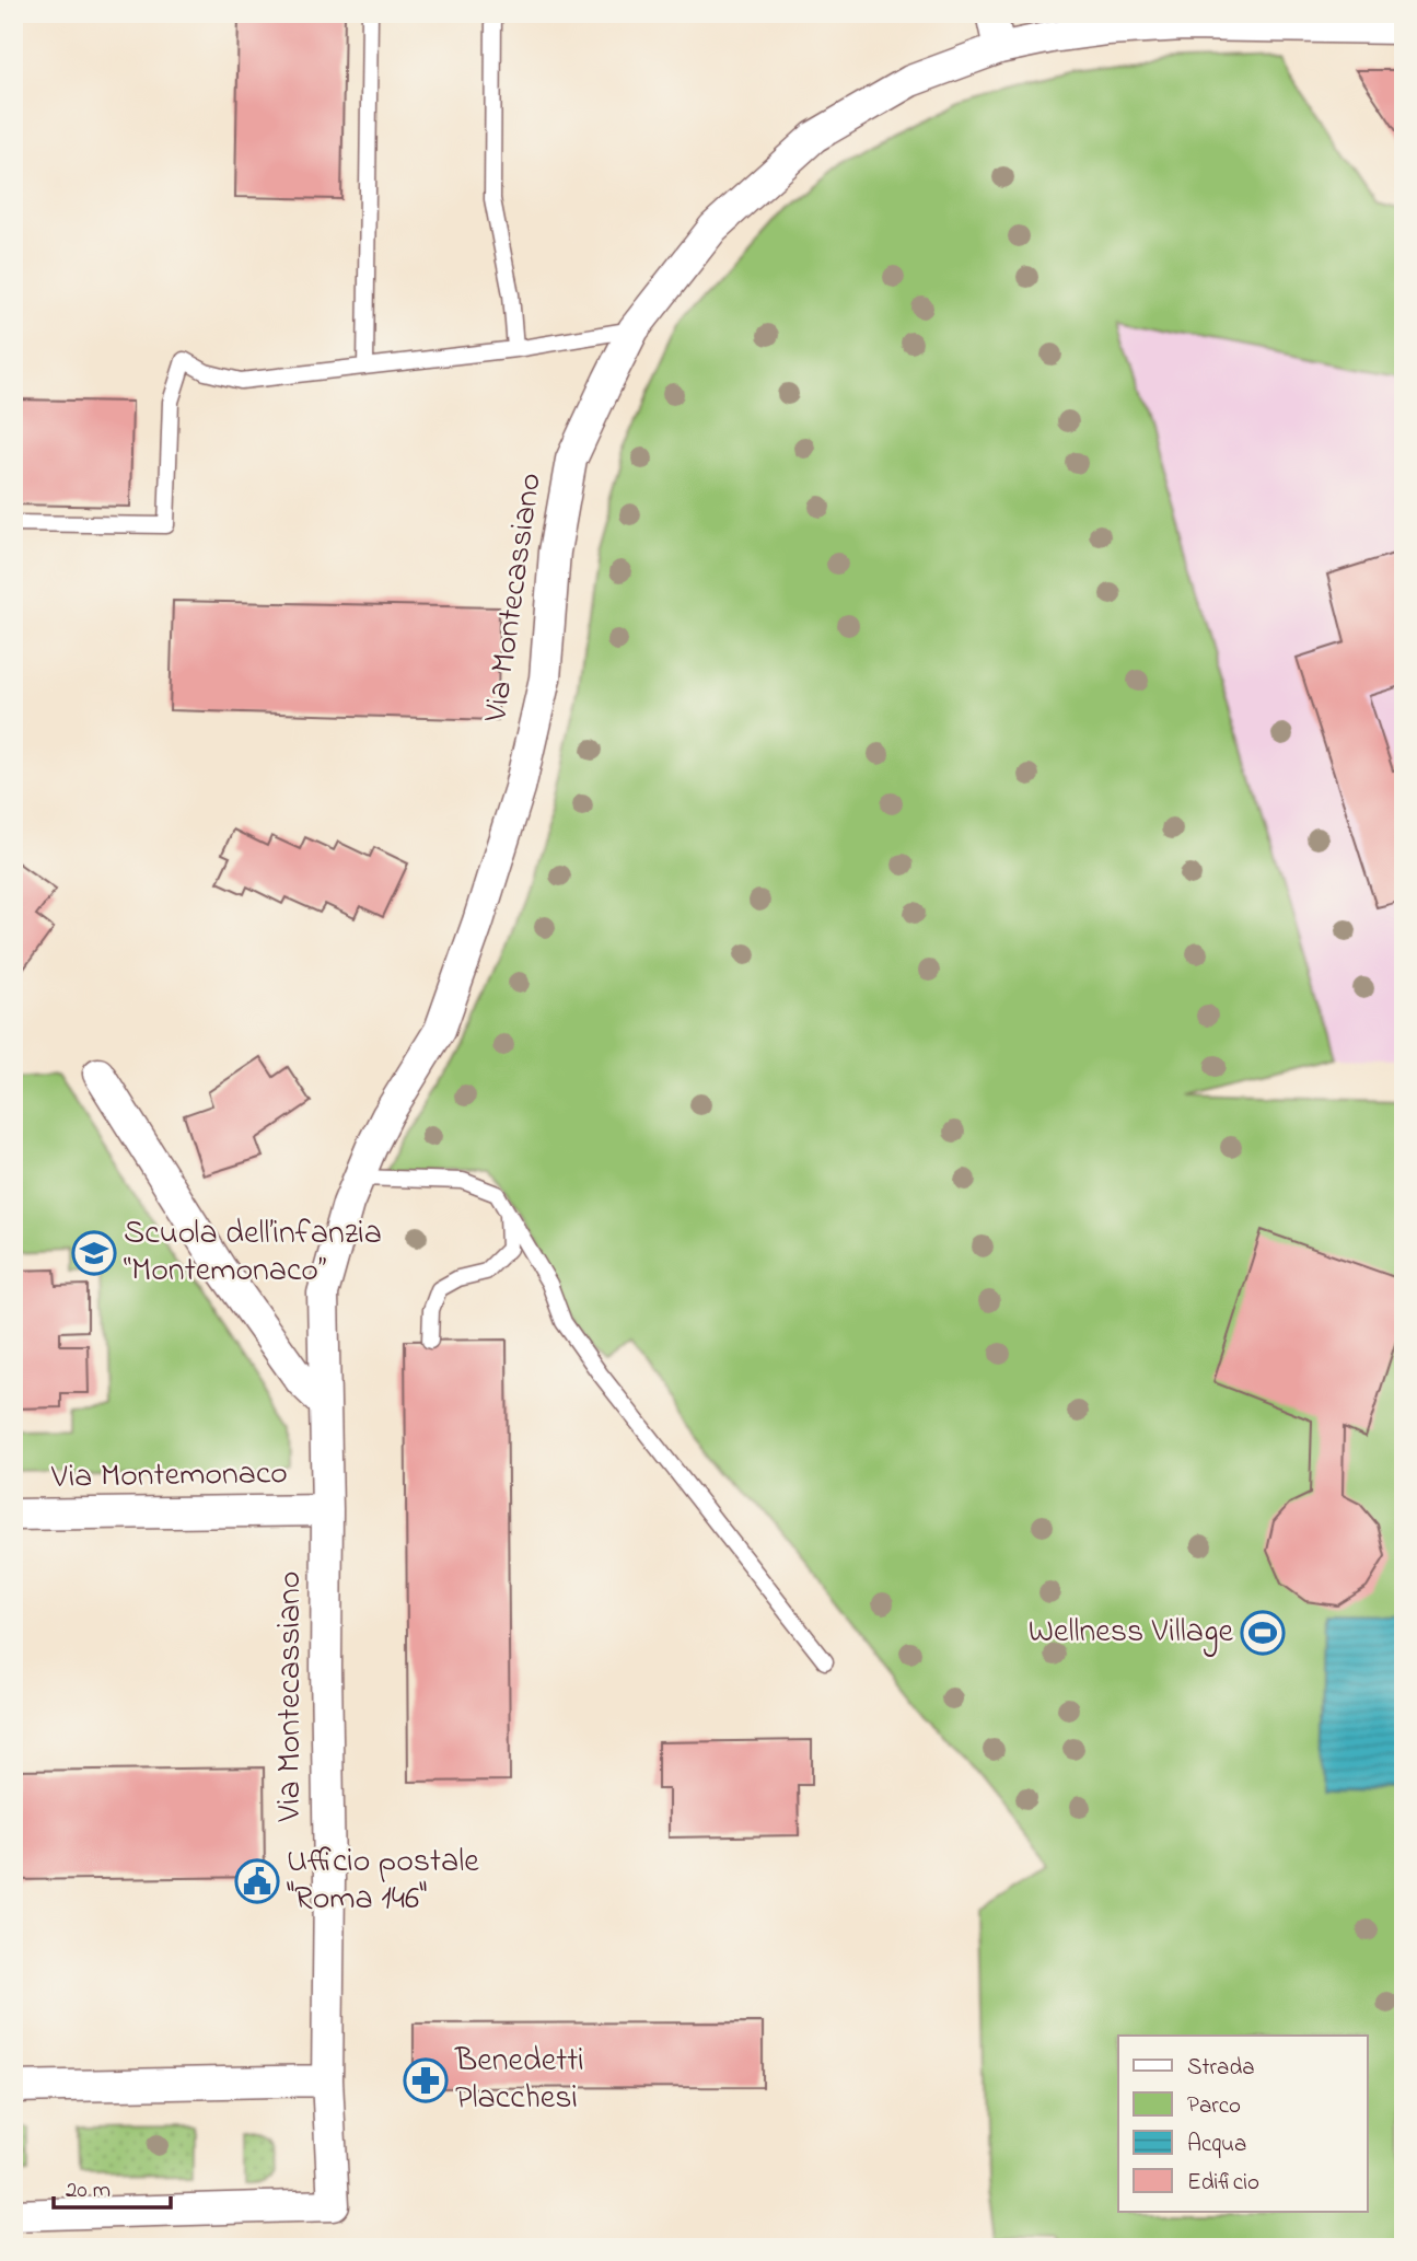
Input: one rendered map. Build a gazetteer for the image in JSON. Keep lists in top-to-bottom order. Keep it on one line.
{"streets":{"street":["Via Montecassiano","Via Montemonaco"]},"crossings":[["Via Montecassiano","Via Montemonaco"]],"places":{"school or university":["Scuola dell’infanzia “Montemonaco”"],"sports":["Wellness Village"],"public building":["Ufficio postale \"Roma 146\""],"pharmacy":["Benedetti Placchesi"]},"legend":["Strada","Parco","Acqua","Edificio"],"scale_bar":"20 m"}
